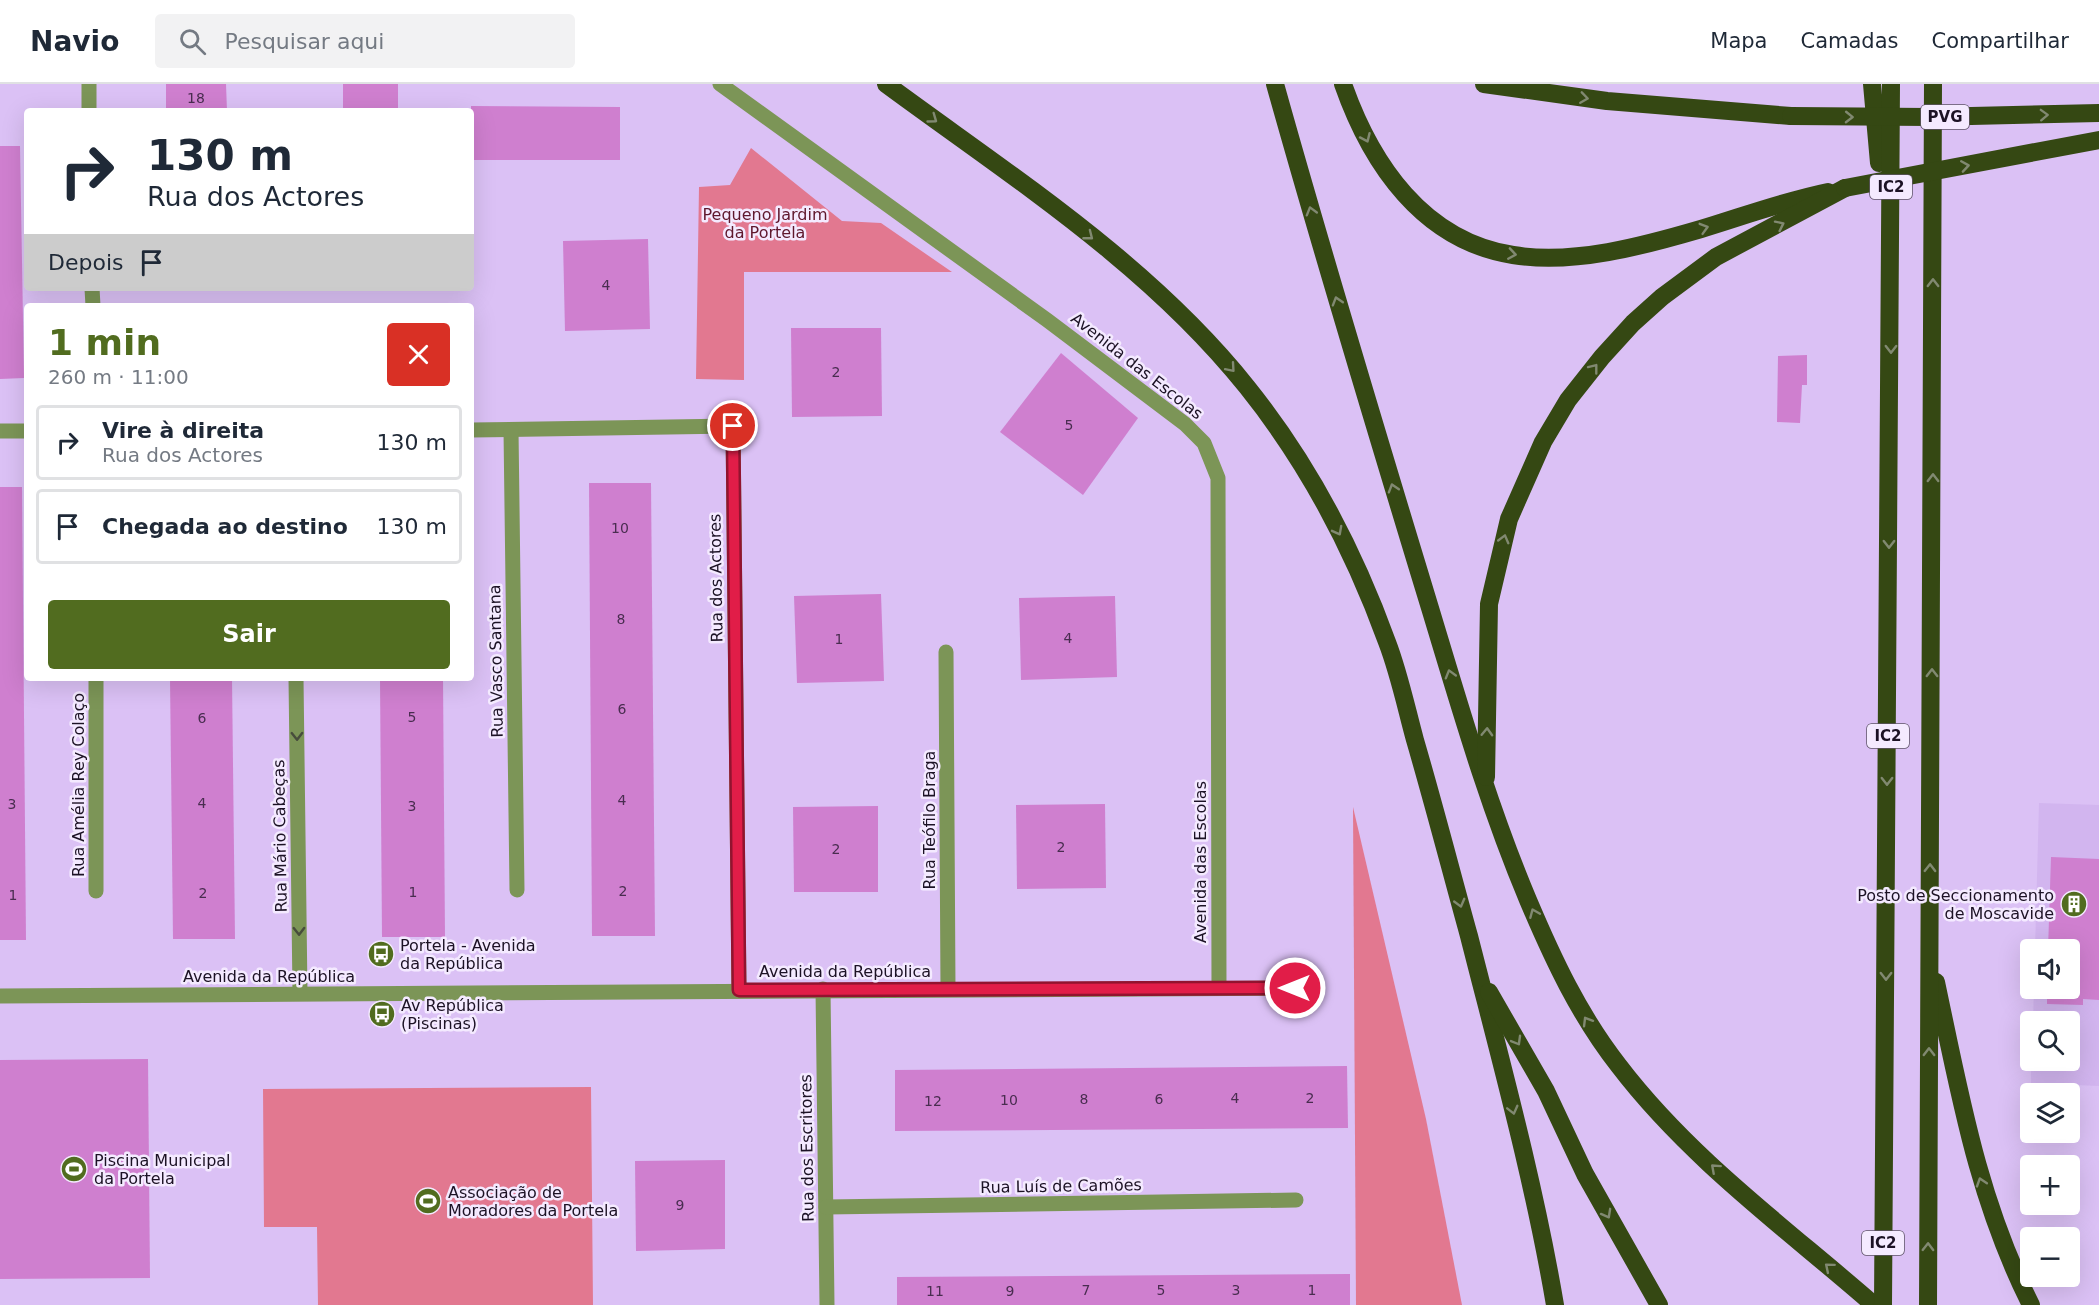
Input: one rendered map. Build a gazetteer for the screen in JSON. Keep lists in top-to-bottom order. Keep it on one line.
{"streets":{"highway":["PVG","IC2"],"street":["Avenida das Escolas","Rua dos Actores","Rua Vasco Santana","Rua Amélia Rey Colaço","Rua Teófilo Braga","Rua Mário Cabeças","Avenida da República","Rua dos Escritores","Rua Luís de Camões"]},"crossings":[["Avenida das Escolas","Avenida da República"],["Rua dos Actores","Rua Vasco Santana"],["Rua dos Actores","Avenida da República"],["Rua Teófilo Braga","Avenida da República"],["Rua Mário Cabeças","Avenida da República"],["Avenida da República","Rua dos Escritores"],["Rua dos Escritores","Rua Luís de Camões"]],"one_way":["Rua Mário Cabeças"],"parks":["Pequeno Jardim da Portela"],"places":{"building":["Posto de Seccionamento de Moscavide"],"bus stop":["Portela - Avenida da República","Av República (Piscinas)"],"sports":["Piscina Municipal da Portela","Associação de Moradores da Portela"]},"house_numbers":["18","4","2","5","10","8","4","1","6","5","6","4","4","3","3","2","2","2","1","2","1","4","2","8","6","10","12","9","7","5","3","1","11","9"],"page":{"header":"Navio","search":"Pesquisar aqui","nav":["Mapa","Camadas","Compartilhar"],"turn":["130 m","Rua dos Actores"],"then":"Depois","heading":["1 min","260 m · 11:00"],"list":[{"name":"Vire à direita","note":"Rua dos Actores","value":"130 m"},{"name":"Chegada ao destino","value":"130 m"}],"buttons":"Sair","map_buttons":["+","−"]}}
